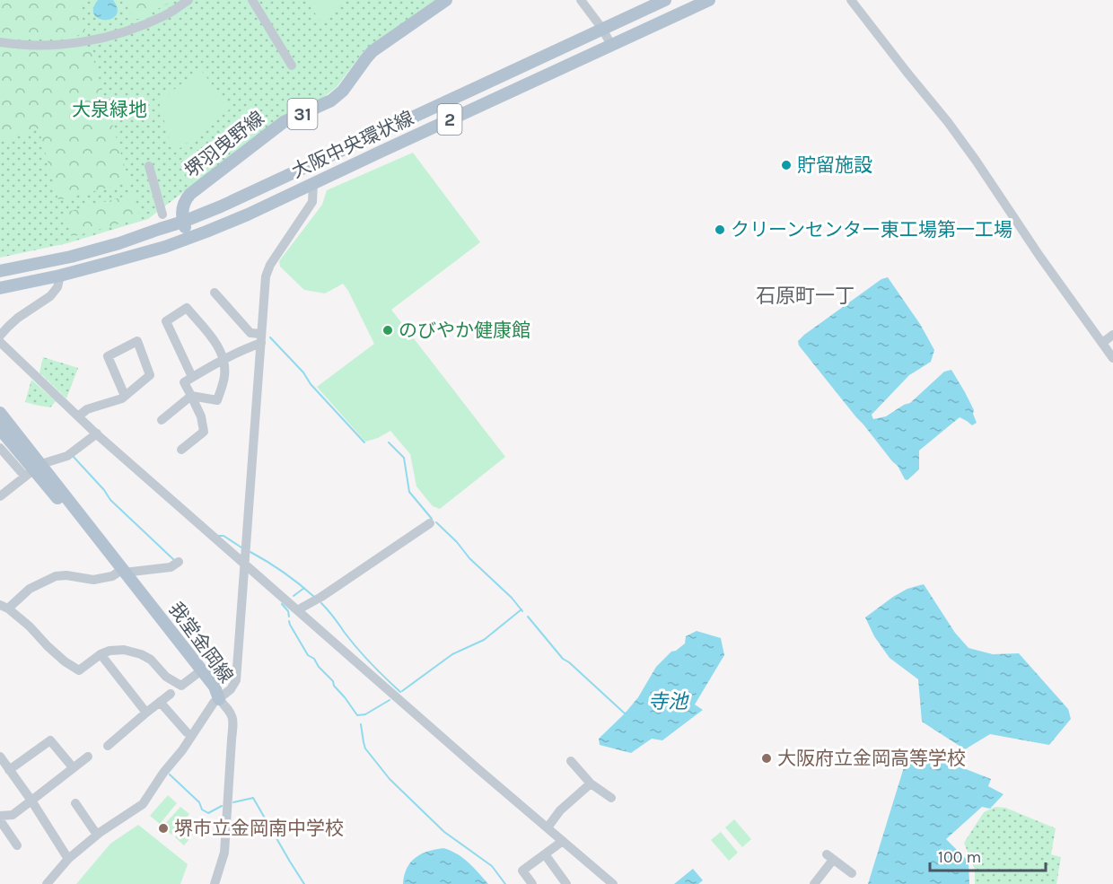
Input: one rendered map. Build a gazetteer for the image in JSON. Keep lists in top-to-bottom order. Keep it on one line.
{"streets":{"main road":["31","2","堺羽曳野線","大阪中央環状線","我堂金岡線"]},"crossings":[["堺羽曳野線","大阪中央環状線"]],"districts":["石原町一丁"],"water":["寺池"],"parks":["大泉緑地"],"places":["貯留施設","クリーンセンター東工場第一工場","のびやか健康館","大阪府立金岡高等学校","堺市立金岡南中学校"],"scale_bar":"100 m"}
